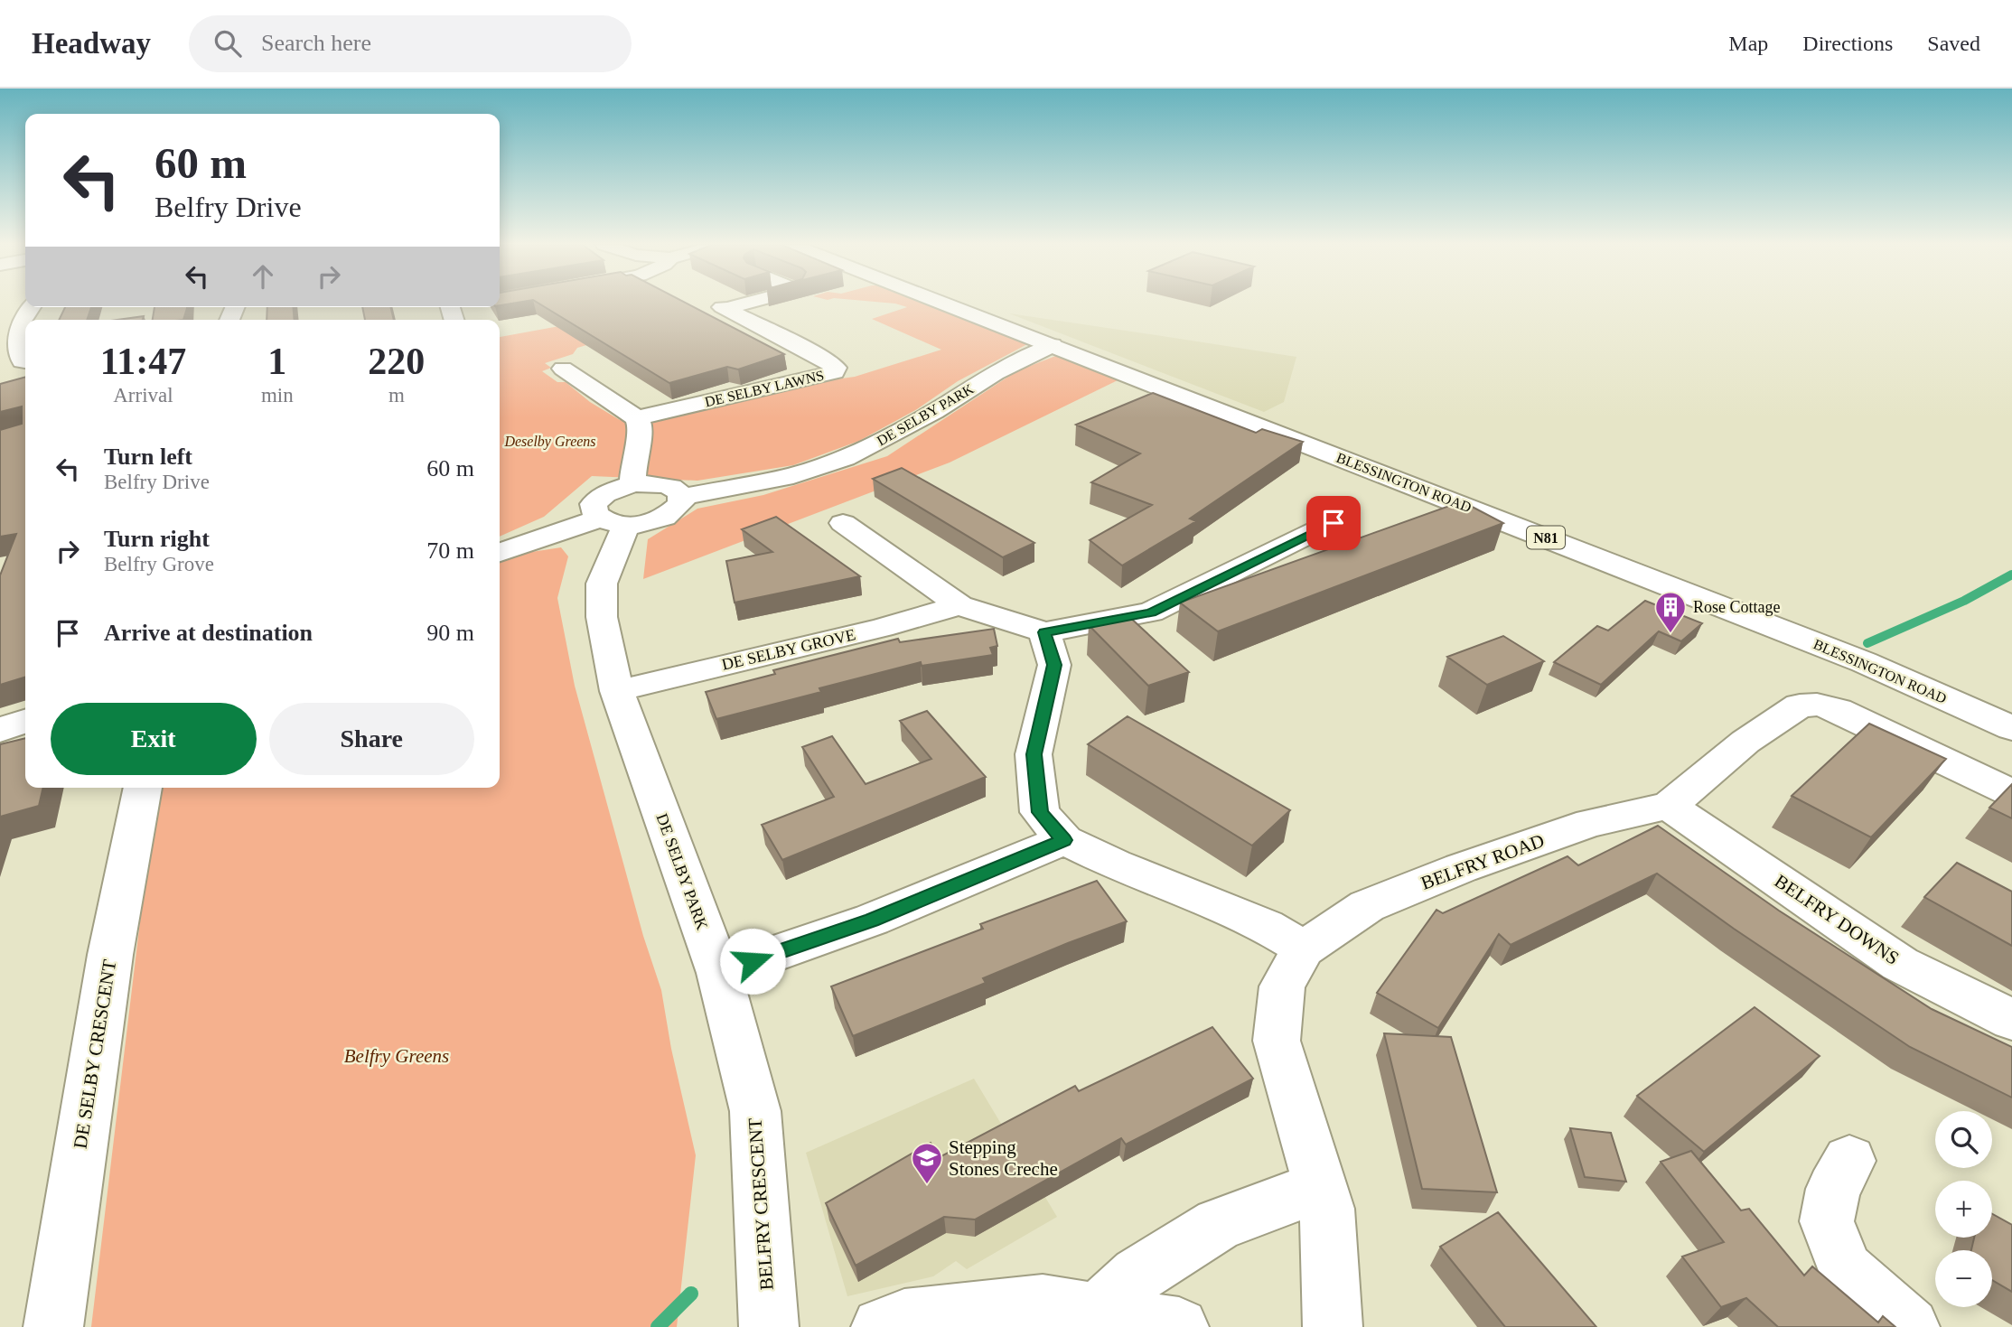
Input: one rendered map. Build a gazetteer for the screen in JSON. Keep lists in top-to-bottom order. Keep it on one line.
{"streets":{"street":["DE SELBY LAWNS","DE SELBY PARK","BLESSINGTON ROAD","N81","DE SELBY GROVE","BELFRY ROAD","BELFRY DOWNS","DE SELBY CRESCENT","BELFRY CRESCENT"]},"crossings":[["DE SELBY PARK","BLESSINGTON ROAD"],["DE SELBY PARK","DE SELBY GROVE"],["DE SELBY PARK","BELFRY CRESCENT"],["BELFRY ROAD","BELFRY DOWNS"]],"parks":["Deselby Greens","Belfry Greens"],"places":{"building":["Rose Cottage"],"school or university":["Stepping Stones Creche"]},"page":{"header":"Headway","search":"Search here","nav":["Map","Directions","Saved"],"turn":["60 m","Belfry Drive"],"eta":["11:47","Arrival","1","min","220","m"],"list":[{"name":"Turn left","note":"Belfry Drive","value":"60 m"},{"name":"Turn right","note":"Belfry Grove","value":"70 m"},{"name":"Arrive at destination","value":"90 m"}],"buttons":["Exit","Share"],"map_buttons":["+","−"]}}
